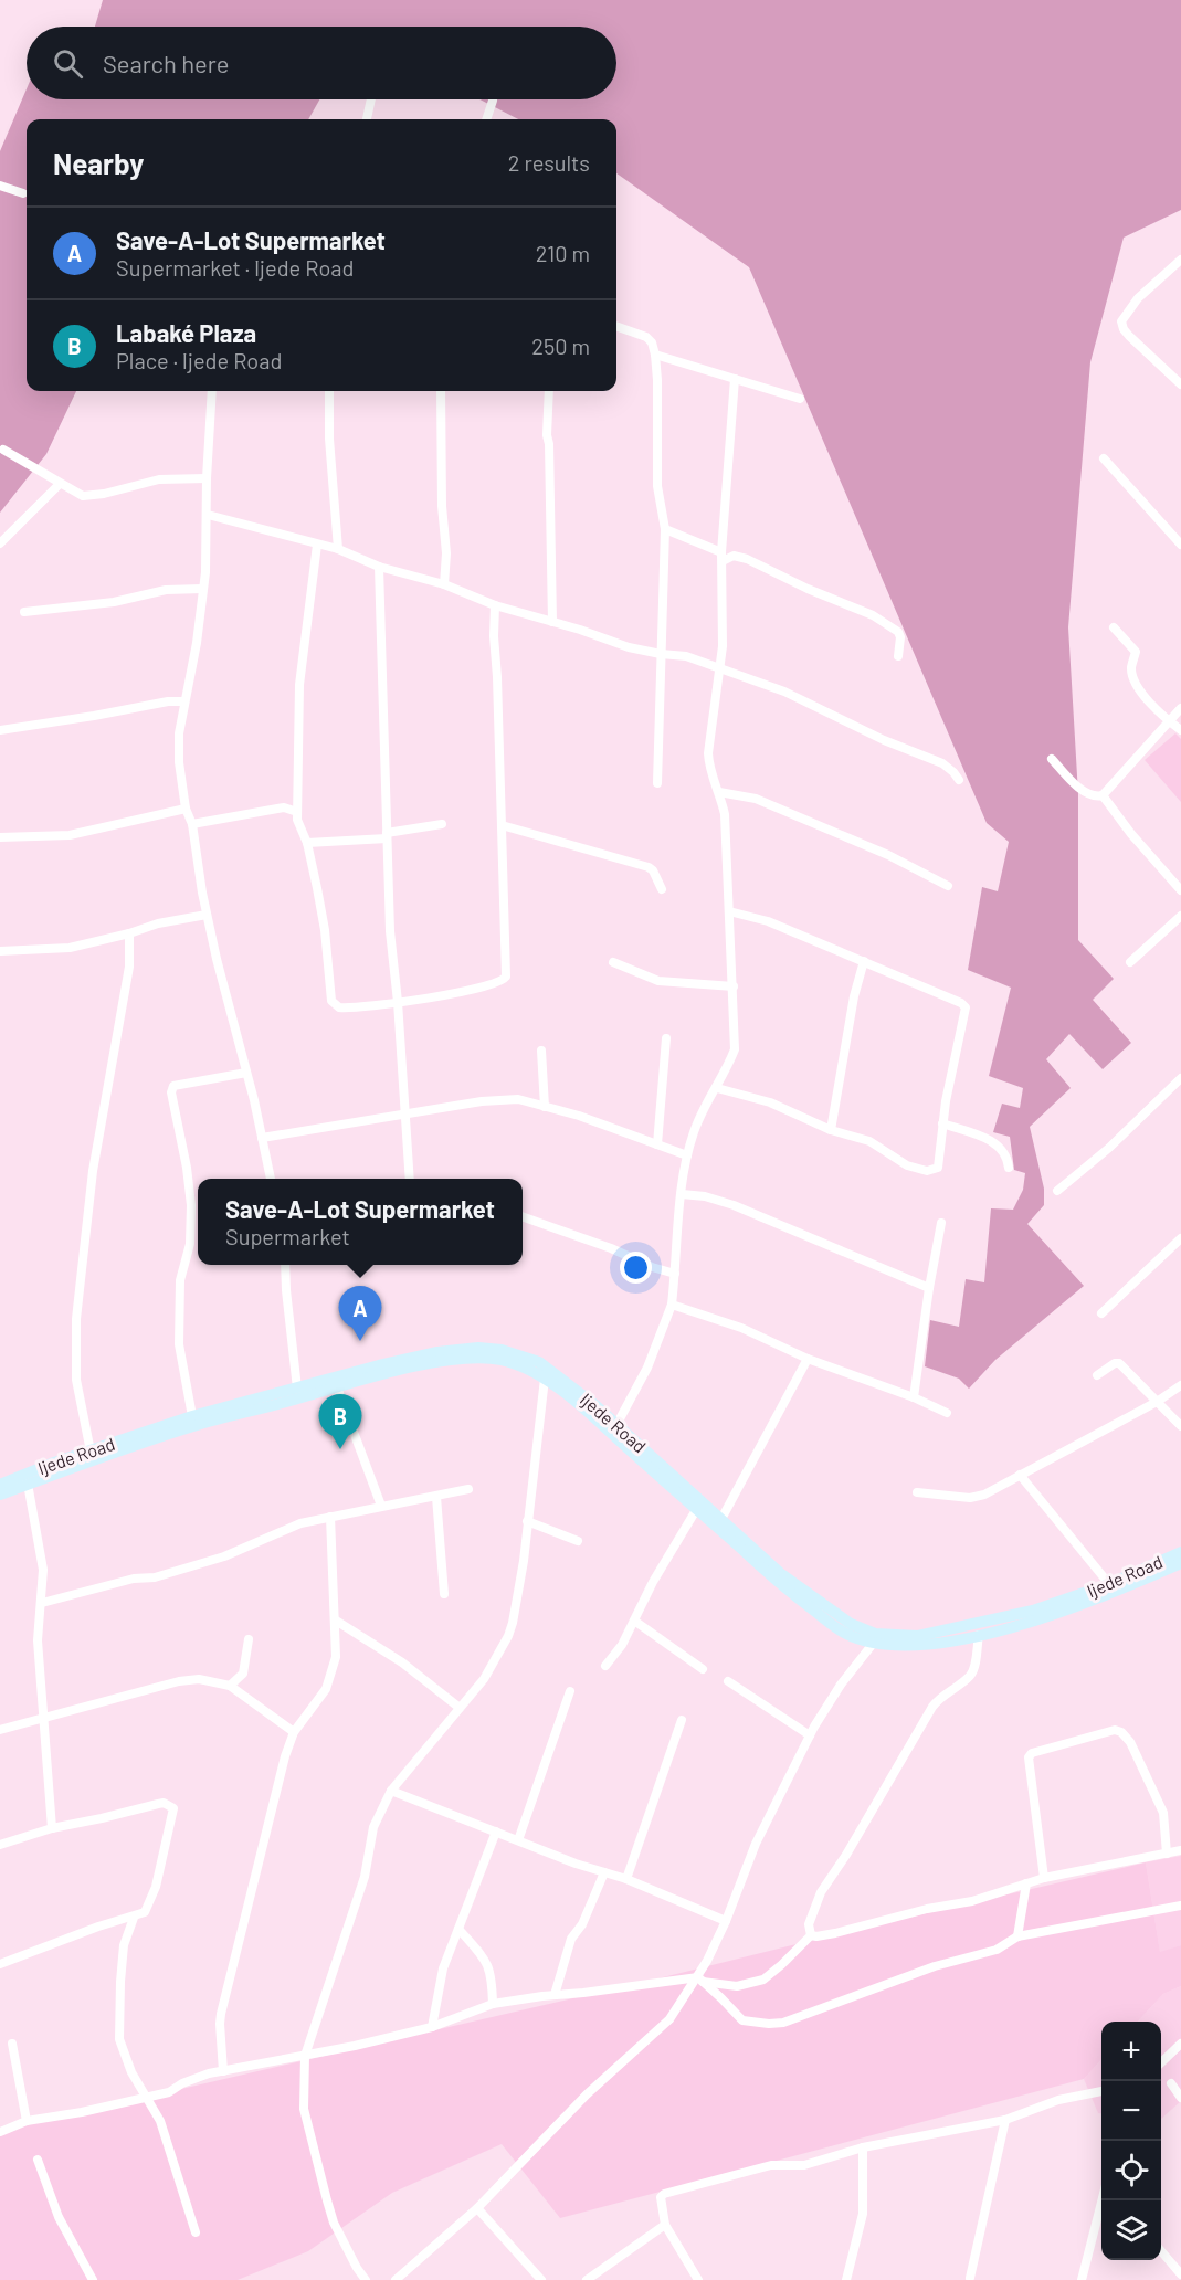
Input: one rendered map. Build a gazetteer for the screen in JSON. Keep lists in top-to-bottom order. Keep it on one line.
{"streets":{"main road":["Ijede Road"]},"page":{"search":"Search here","heading":["Nearby","2 results"],"list":[{"mark":"A","name":"Save-A-Lot Supermarket","note":"Supermarket · Ijede Road","value":"210 m"},{"mark":"B","name":"Labaké Plaza","note":"Place · Ijede Road","value":"250 m"}],"popup":["Save-A-Lot Supermarket","Supermarket"],"pins":["A","B"],"map_buttons":["+","−"]}}
